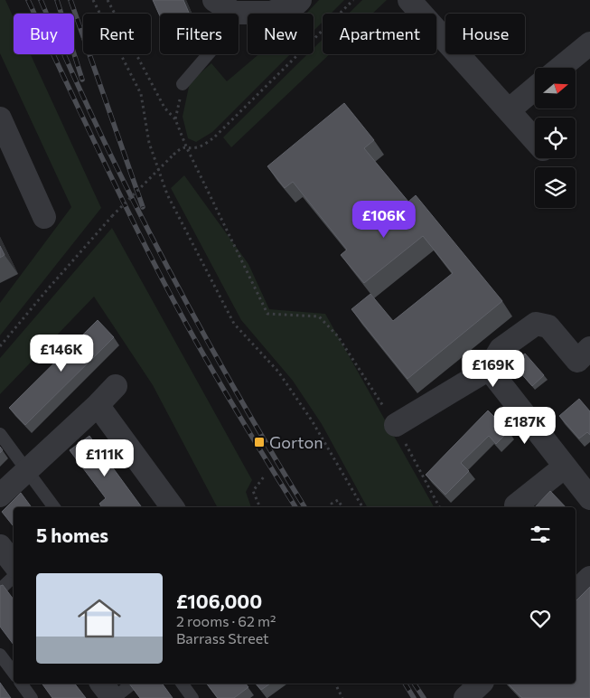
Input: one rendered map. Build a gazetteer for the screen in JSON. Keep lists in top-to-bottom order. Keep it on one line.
{"places":{"transit":["Gorton"]},"north":"right","page":{"chip":["Buy","Rent","Filters","New","Apartment","House"],"price":["£106K","£146K","£169K","£187K","£111K"],"heading":"5 homes","list":[{"name":"£106,000","note":"2 rooms · 62 m² · Barrass Street"}]}}
